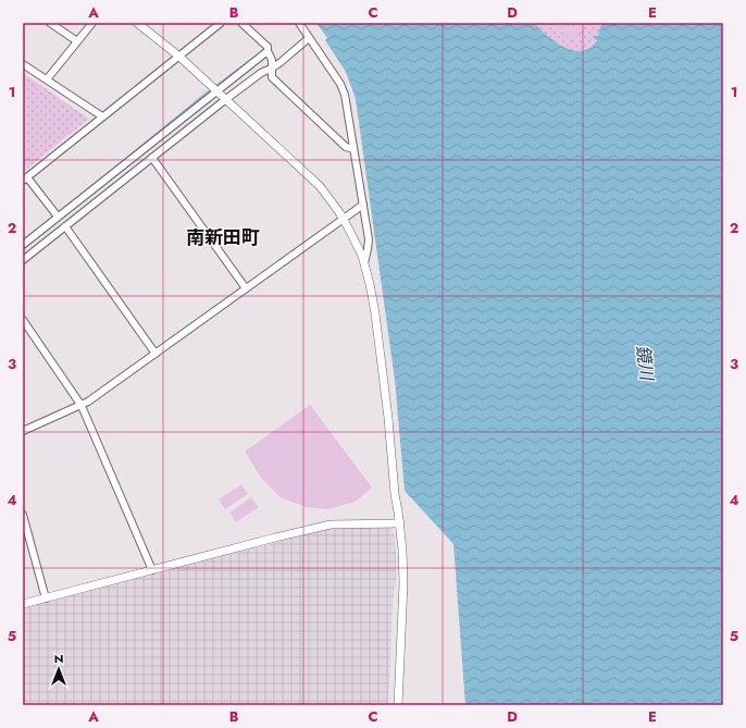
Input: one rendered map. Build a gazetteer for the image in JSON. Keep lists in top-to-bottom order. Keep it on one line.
{"districts":["南新田町"],"water":["鏡川"],"north":"top","grid":{"columns":["A","B","C","D","E"],"rows":["1","2","3","4","5"]}}
